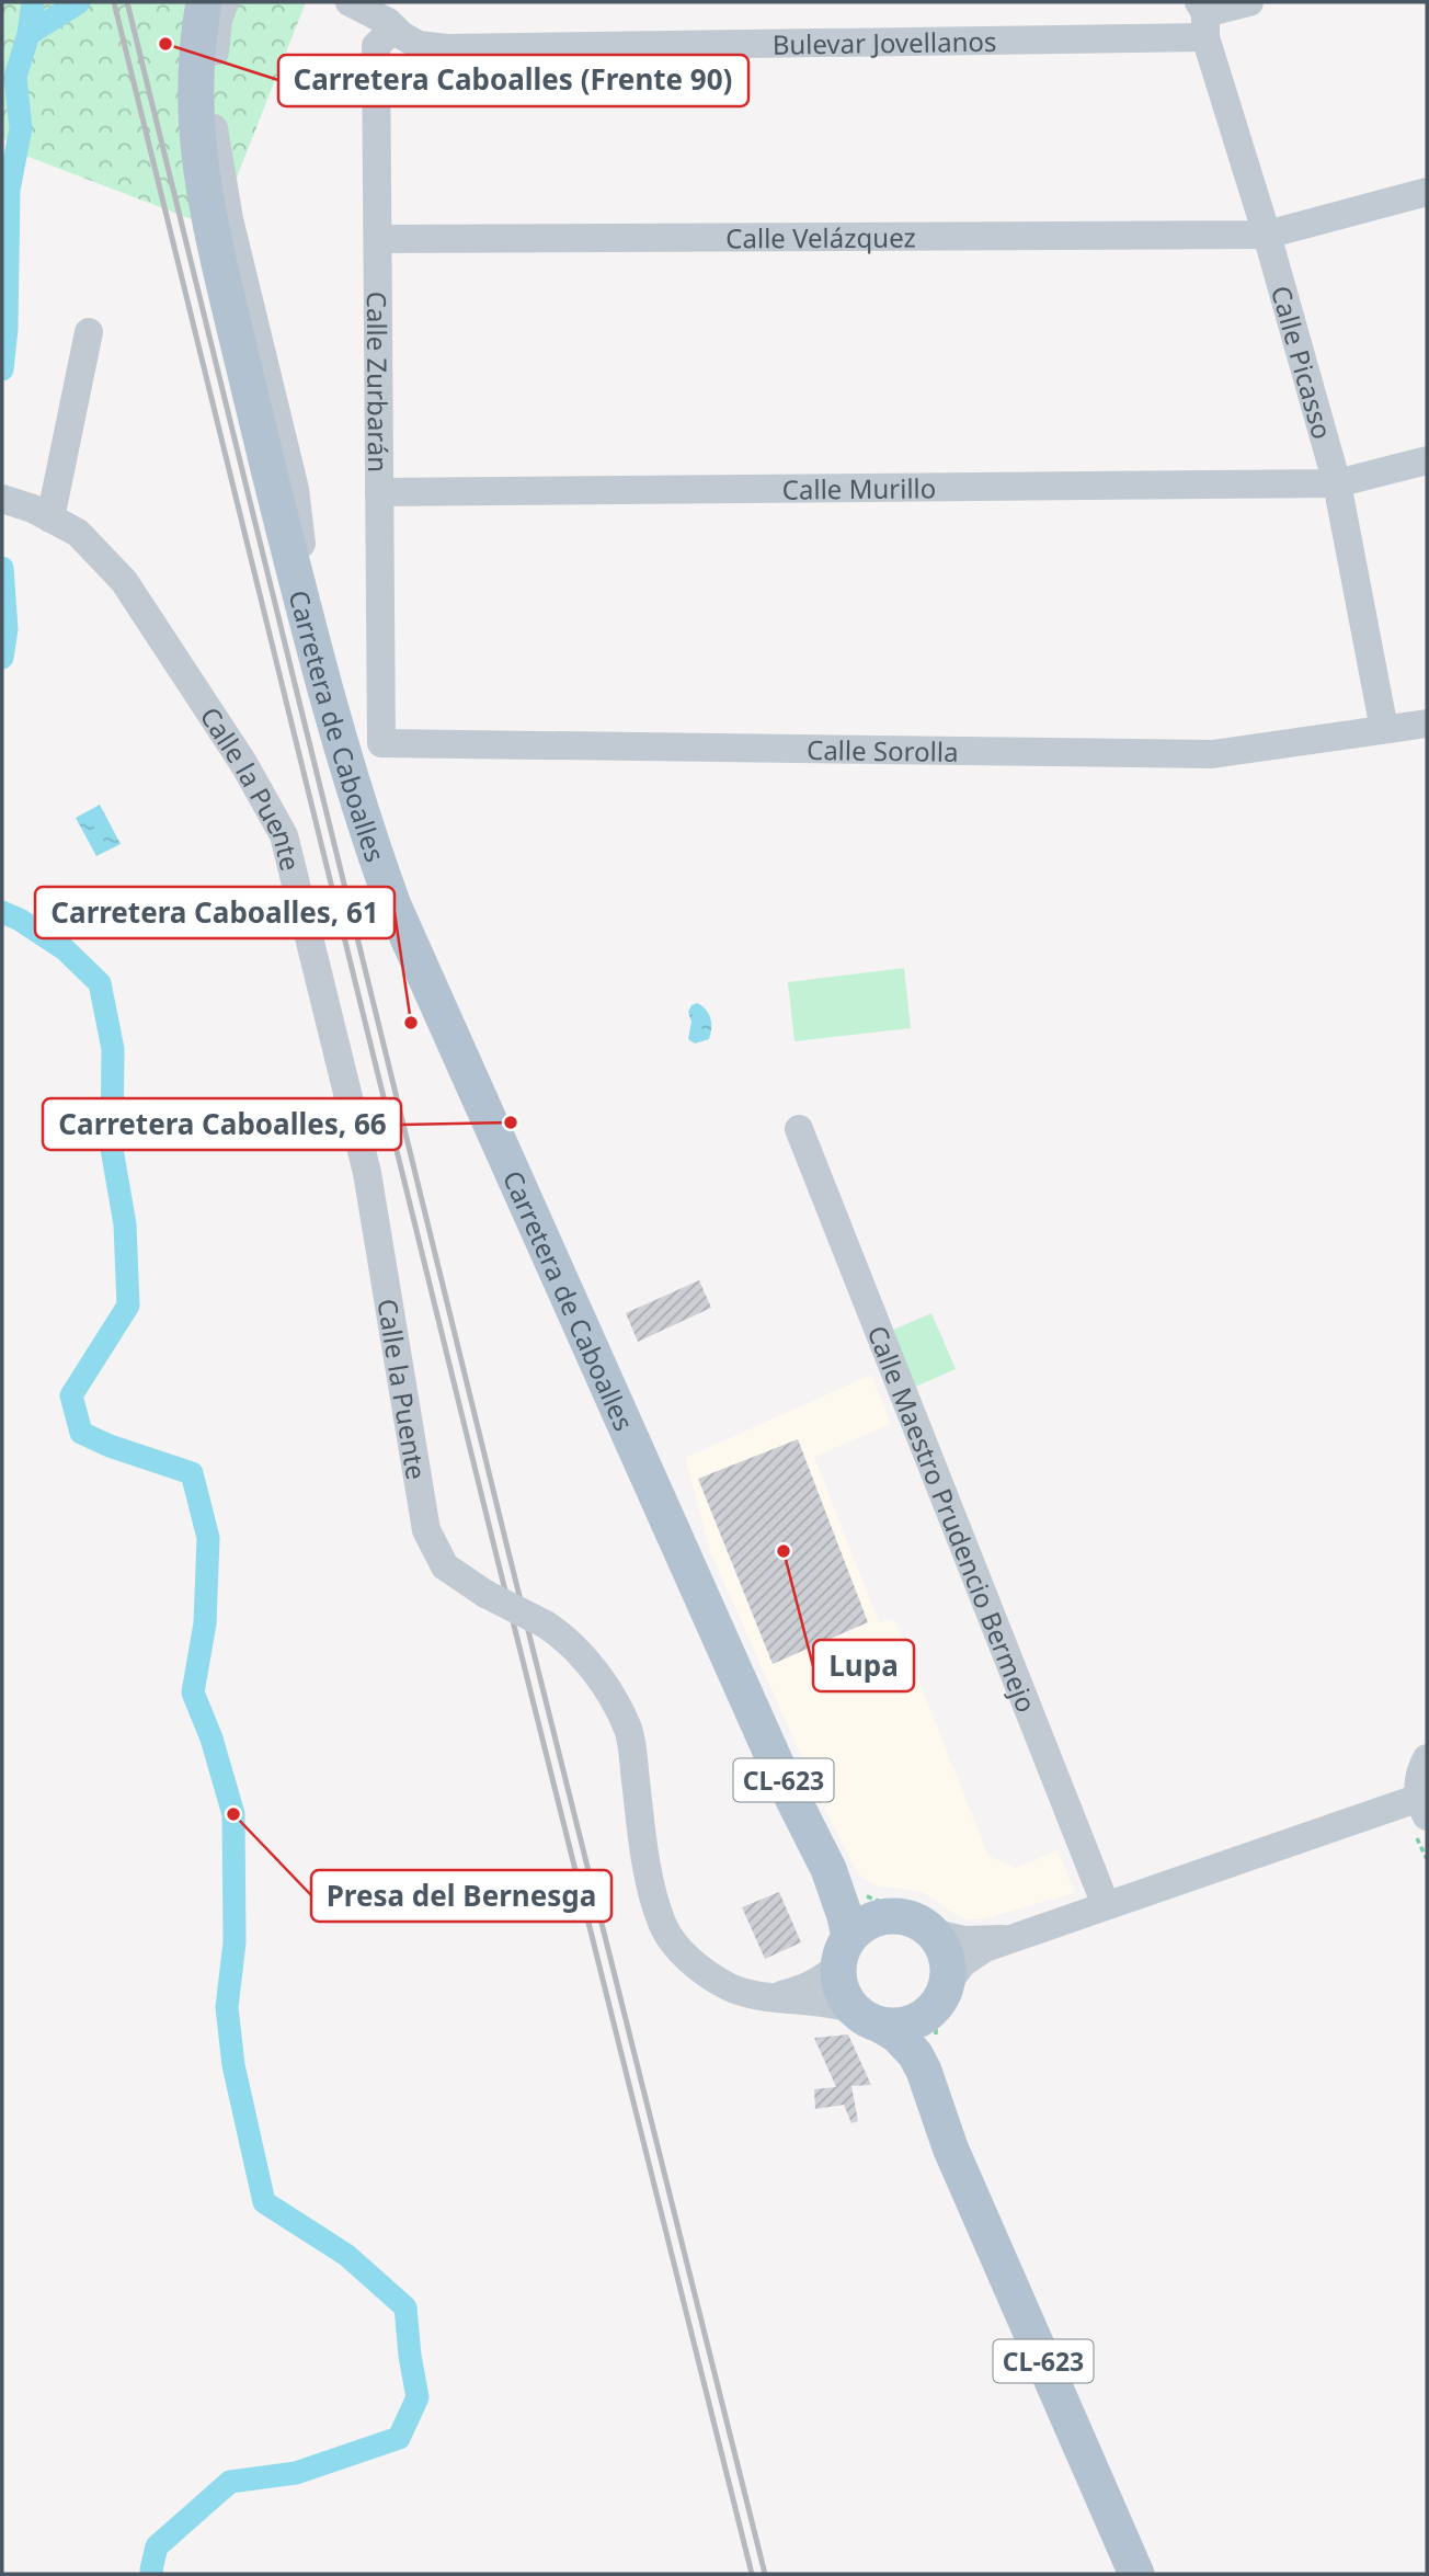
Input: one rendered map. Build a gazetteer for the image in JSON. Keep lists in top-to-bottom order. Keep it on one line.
{"streets":{"main road":["Carretera de Caboalles","CL-623"],"street":["Bulevar Jovellanos","Calle Velázquez","Calle Picasso","Calle Zurbarán","Calle Murillo","Calle Sorolla","Calle la Puente","Calle Maestro Prudencio Bermejo"]},"crossings":[["Bulevar Jovellanos","Calle Picasso"],["Bulevar Jovellanos","Calle Zurbarán"],["Calle Velázquez","Calle Picasso"],["Calle Velázquez","Calle Zurbarán"],["Calle Picasso","Calle Murillo"],["Calle Picasso","Calle Sorolla"],["Calle Zurbarán","Calle Murillo"],["Calle Zurbarán","Calle Sorolla"],["Carretera de Caboalles","Calle la Puente"],["Carretera de Caboalles","CL-623"],["Calle la Puente","CL-623"]],"places":["Carretera Caboalles (Frente 90)","Carretera Caboalles, 61","Carretera Caboalles, 66","Lupa","Presa del Bernesga"]}
